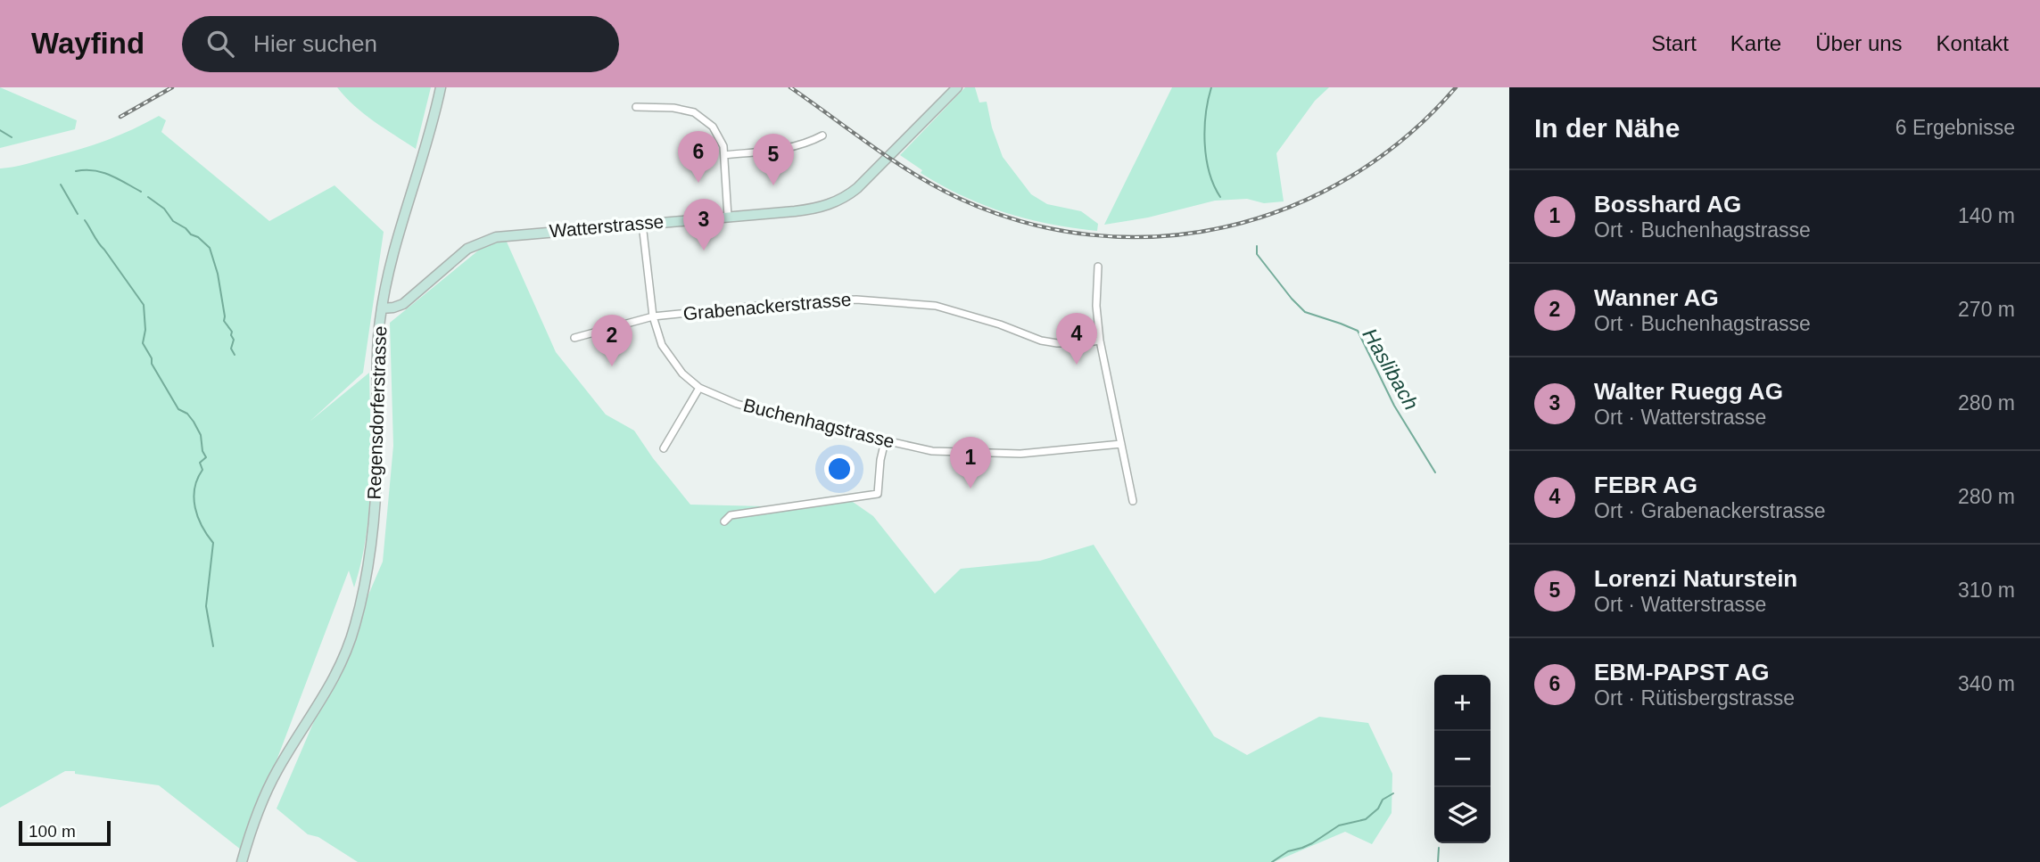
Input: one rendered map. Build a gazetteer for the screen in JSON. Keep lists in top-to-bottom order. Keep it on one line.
{"streets":{"street":["Watterstrasse","Grabenackerstrasse","Regensdorferstrasse","Buchenhagstrasse"]},"crossings":[["Watterstrasse","Regensdorferstrasse"],["Watterstrasse","Buchenhagstrasse"],["Grabenackerstrasse","Buchenhagstrasse"]],"water":["Haslibach"],"scale_bar":"100 m","page":{"header":"Wayfind","search":"Hier suchen","nav":["Start","Karte","Über uns","Kontakt"],"heading":["In der Nähe","6 Ergebnisse"],"pins":["6","5","3","4","2","1"],"list":[{"mark":"1","name":"Bosshard AG","note":"Ort · Buchenhagstrasse","value":"140 m"},{"mark":"2","name":"Wanner AG","note":"Ort · Buchenhagstrasse","value":"270 m"},{"mark":"3","name":"Walter Ruegg AG","note":"Ort · Watterstrasse","value":"280 m"},{"mark":"4","name":"FEBR AG","note":"Ort · Grabenackerstrasse","value":"280 m"},{"mark":"5","name":"Lorenzi Naturstein","note":"Ort · Watterstrasse","value":"310 m"},{"mark":"6","name":"EBM-PAPST AG","note":"Ort · Rütisbergstrasse","value":"340 m"}],"map_buttons":["+","−"],"scale":"100 m"}}
